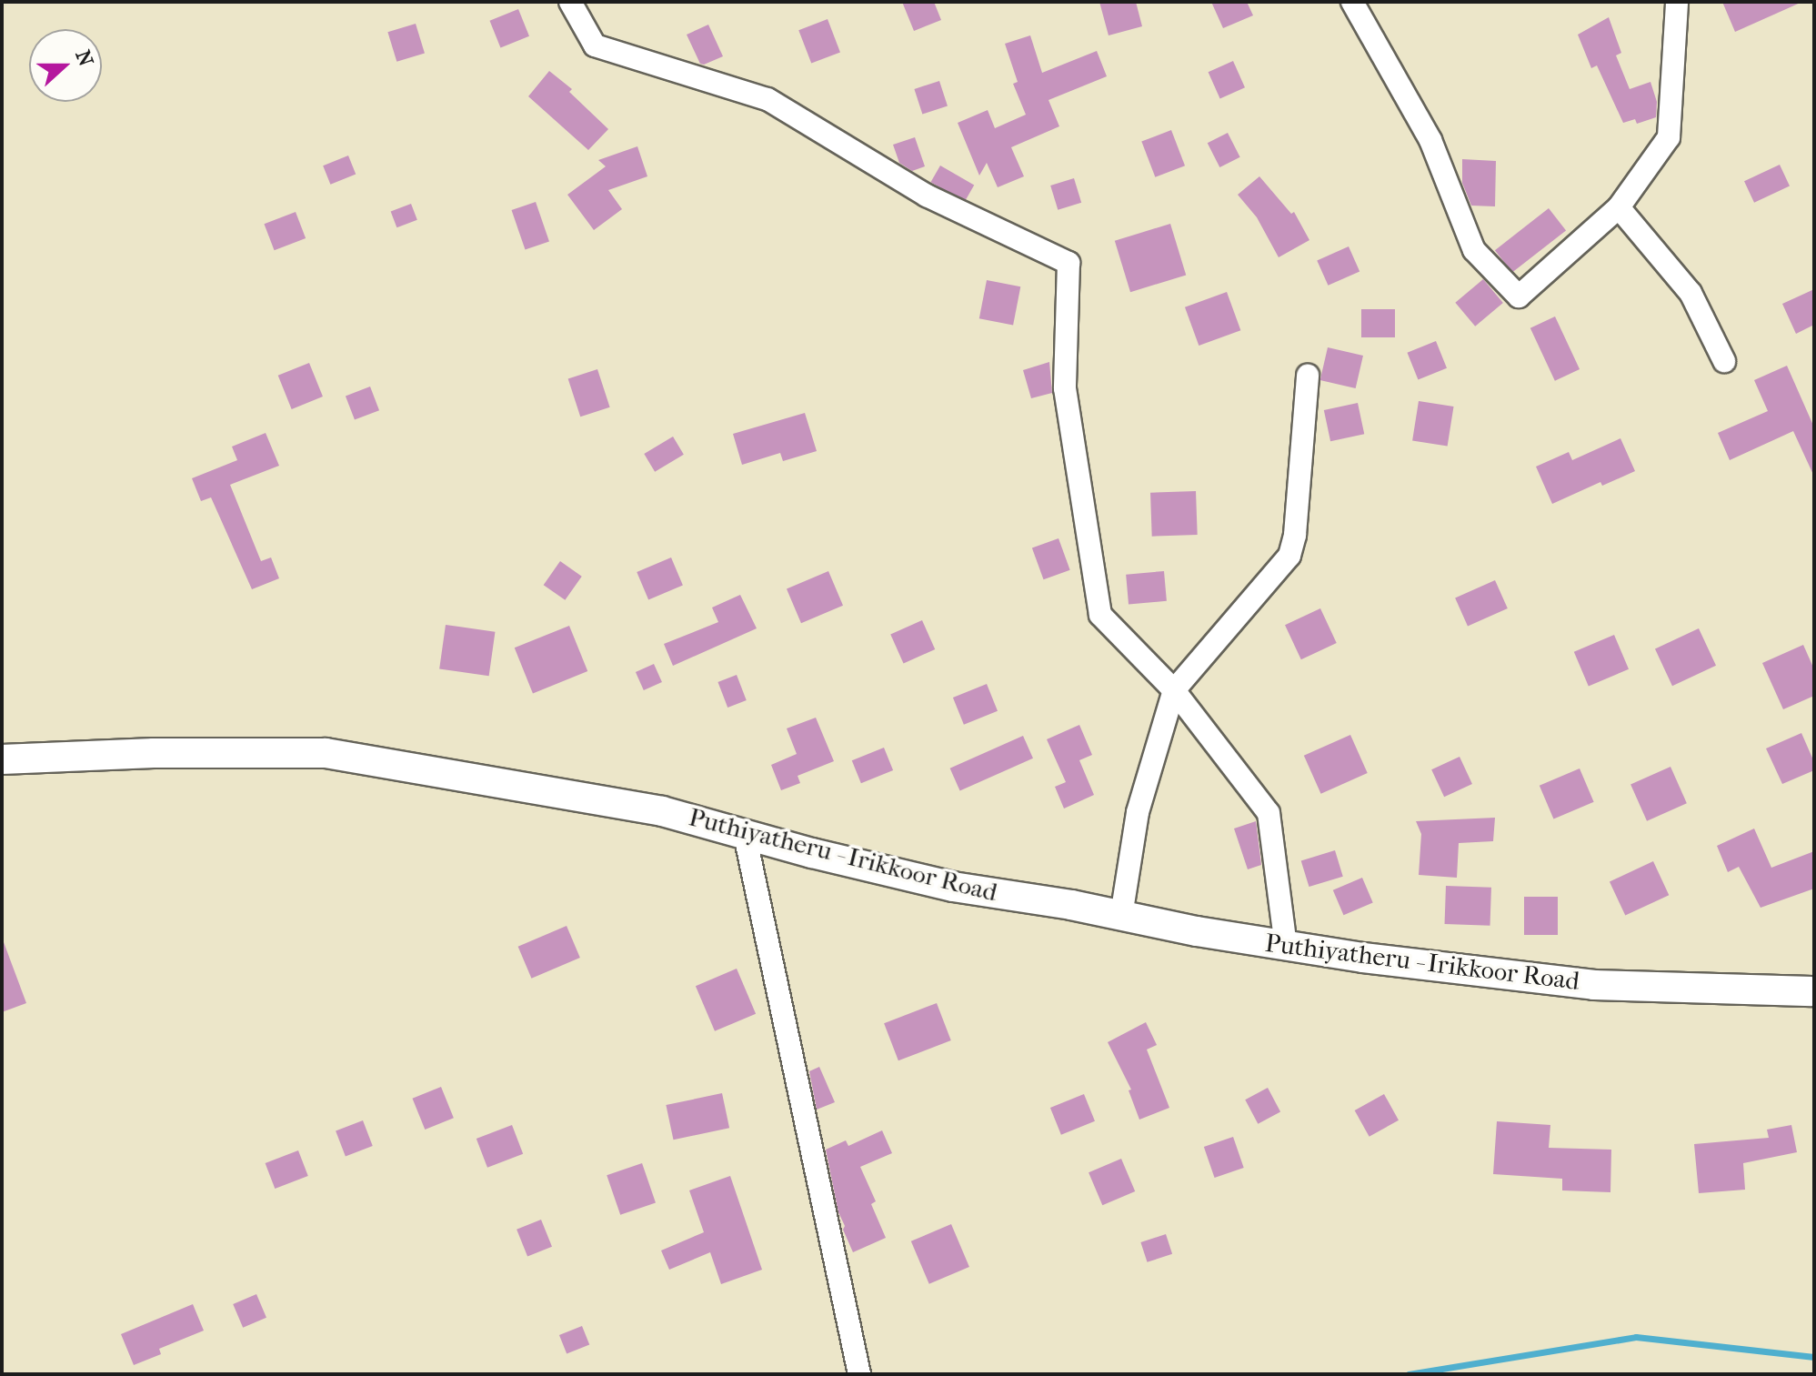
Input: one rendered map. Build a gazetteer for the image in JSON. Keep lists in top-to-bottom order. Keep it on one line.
{"streets":{"main road":["Puthiyatheru - Irikkoor Road"]},"north":"right"}
